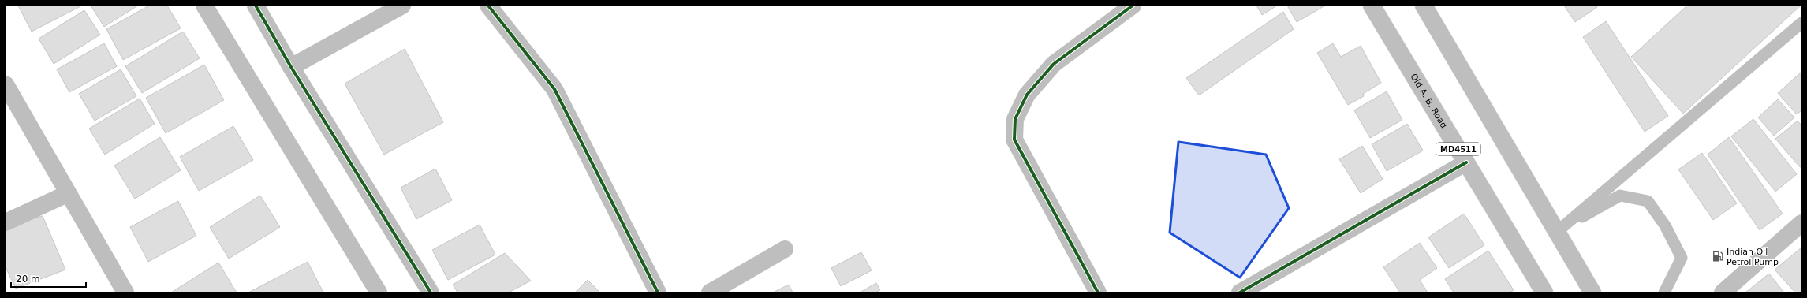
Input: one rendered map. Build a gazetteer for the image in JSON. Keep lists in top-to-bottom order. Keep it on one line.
{"streets":{"street":["Old A. B. Road","MD4511"]},"places":{"fuel station":["Indian Oil Petrol Pump"]},"scale_bar":"20 m"}
